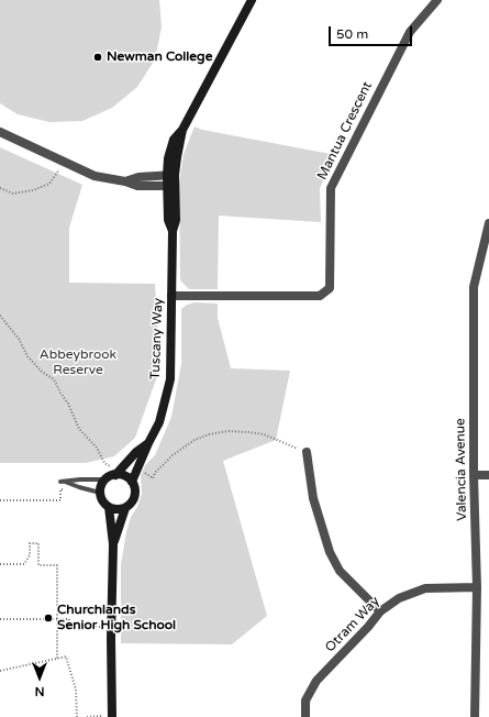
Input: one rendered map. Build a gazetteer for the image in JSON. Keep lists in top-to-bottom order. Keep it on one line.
{"streets":{"street":["Mantua Crescent","Tuscany Way","Valencia Avenue","Otram Way"]},"crossings":[["Mantua Crescent","Tuscany Way"],["Valencia Avenue","Otram Way"]],"parks":["Abbeybrook Reserve"],"places":["Newman College","Churchlands Senior High School"],"scale_bar":"50 m","north":"bottom"}
